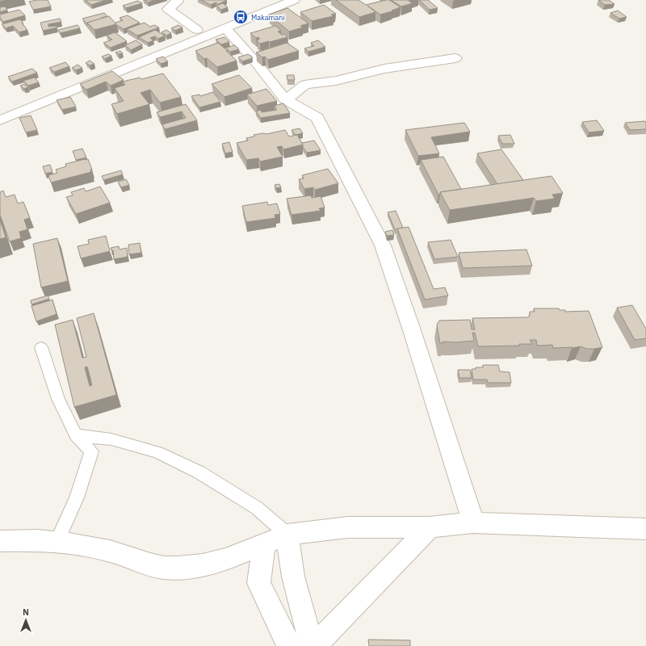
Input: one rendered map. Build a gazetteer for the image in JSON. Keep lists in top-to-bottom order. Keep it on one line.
{"places":{"bus stop":["Makamani"]},"north":"top"}
